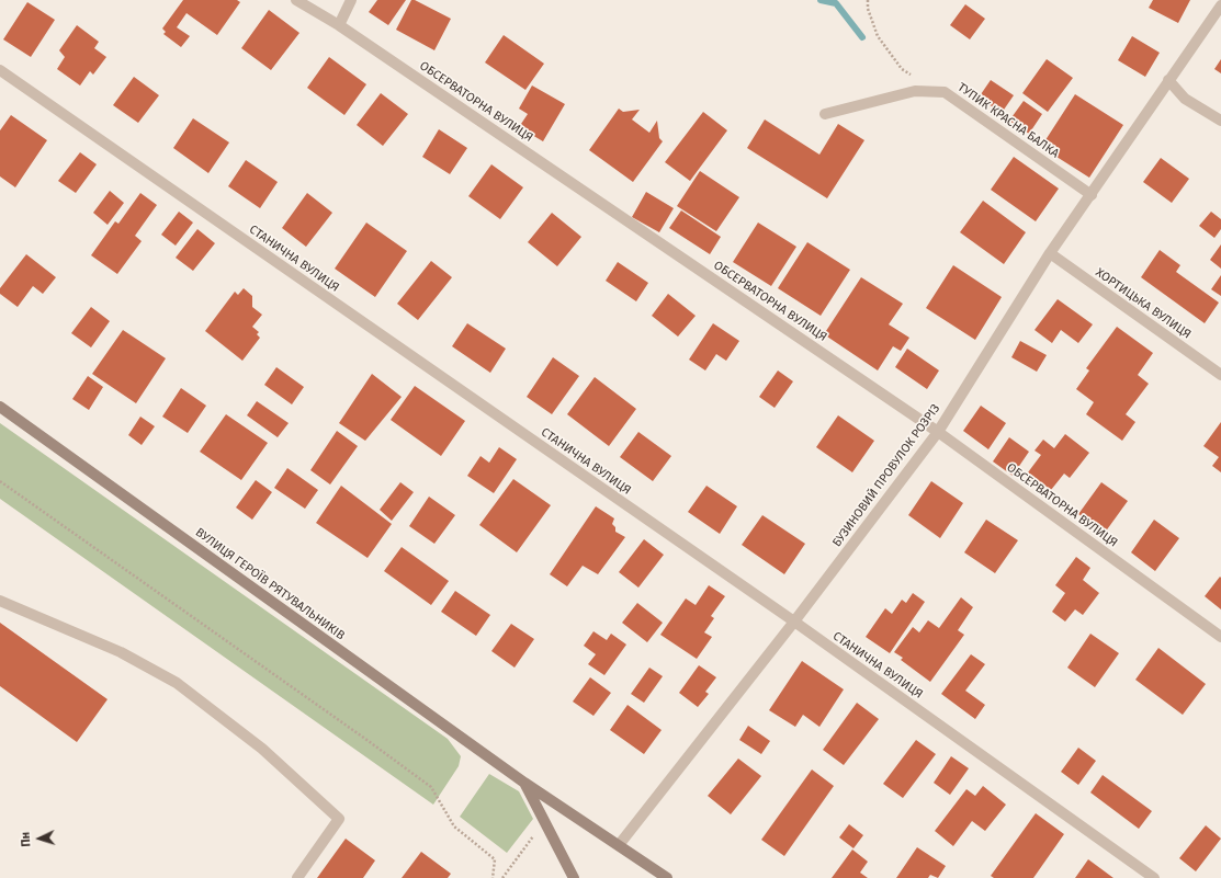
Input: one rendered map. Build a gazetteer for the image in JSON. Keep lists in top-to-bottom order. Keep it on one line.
{"streets":{"main road":["ВУЛИЦЯ ГЕРОЇВ РЯТУВАЛЬНИКІВ"],"street":["ОБСЕРВАТОРНА ВУЛИЦЯ","ТУПИК КРАСНА БАЛКА","СТАНИЧНА ВУЛИЦЯ","ХОРТИЦЬКА ВУЛИЦЯ","БУЗИНОВИЙ ПРОВУЛОК РОЗРІЗ"]},"crossings":[["ОБСЕРВАТОРНА ВУЛИЦЯ","БУЗИНОВИЙ ПРОВУЛОК РОЗРІЗ"],["ТУПИК КРАСНА БАЛКА","БУЗИНОВИЙ ПРОВУЛОК РОЗРІЗ"],["СТАНИЧНА ВУЛИЦЯ","БУЗИНОВИЙ ПРОВУЛОК РОЗРІЗ"],["ХОРТИЦЬКА ВУЛИЦЯ","БУЗИНОВИЙ ПРОВУЛОК РОЗРІЗ"],["БУЗИНОВИЙ ПРОВУЛОК РОЗРІЗ","ВУЛИЦЯ ГЕРОЇВ РЯТУВАЛЬНИКІВ"]],"north":"left"}
